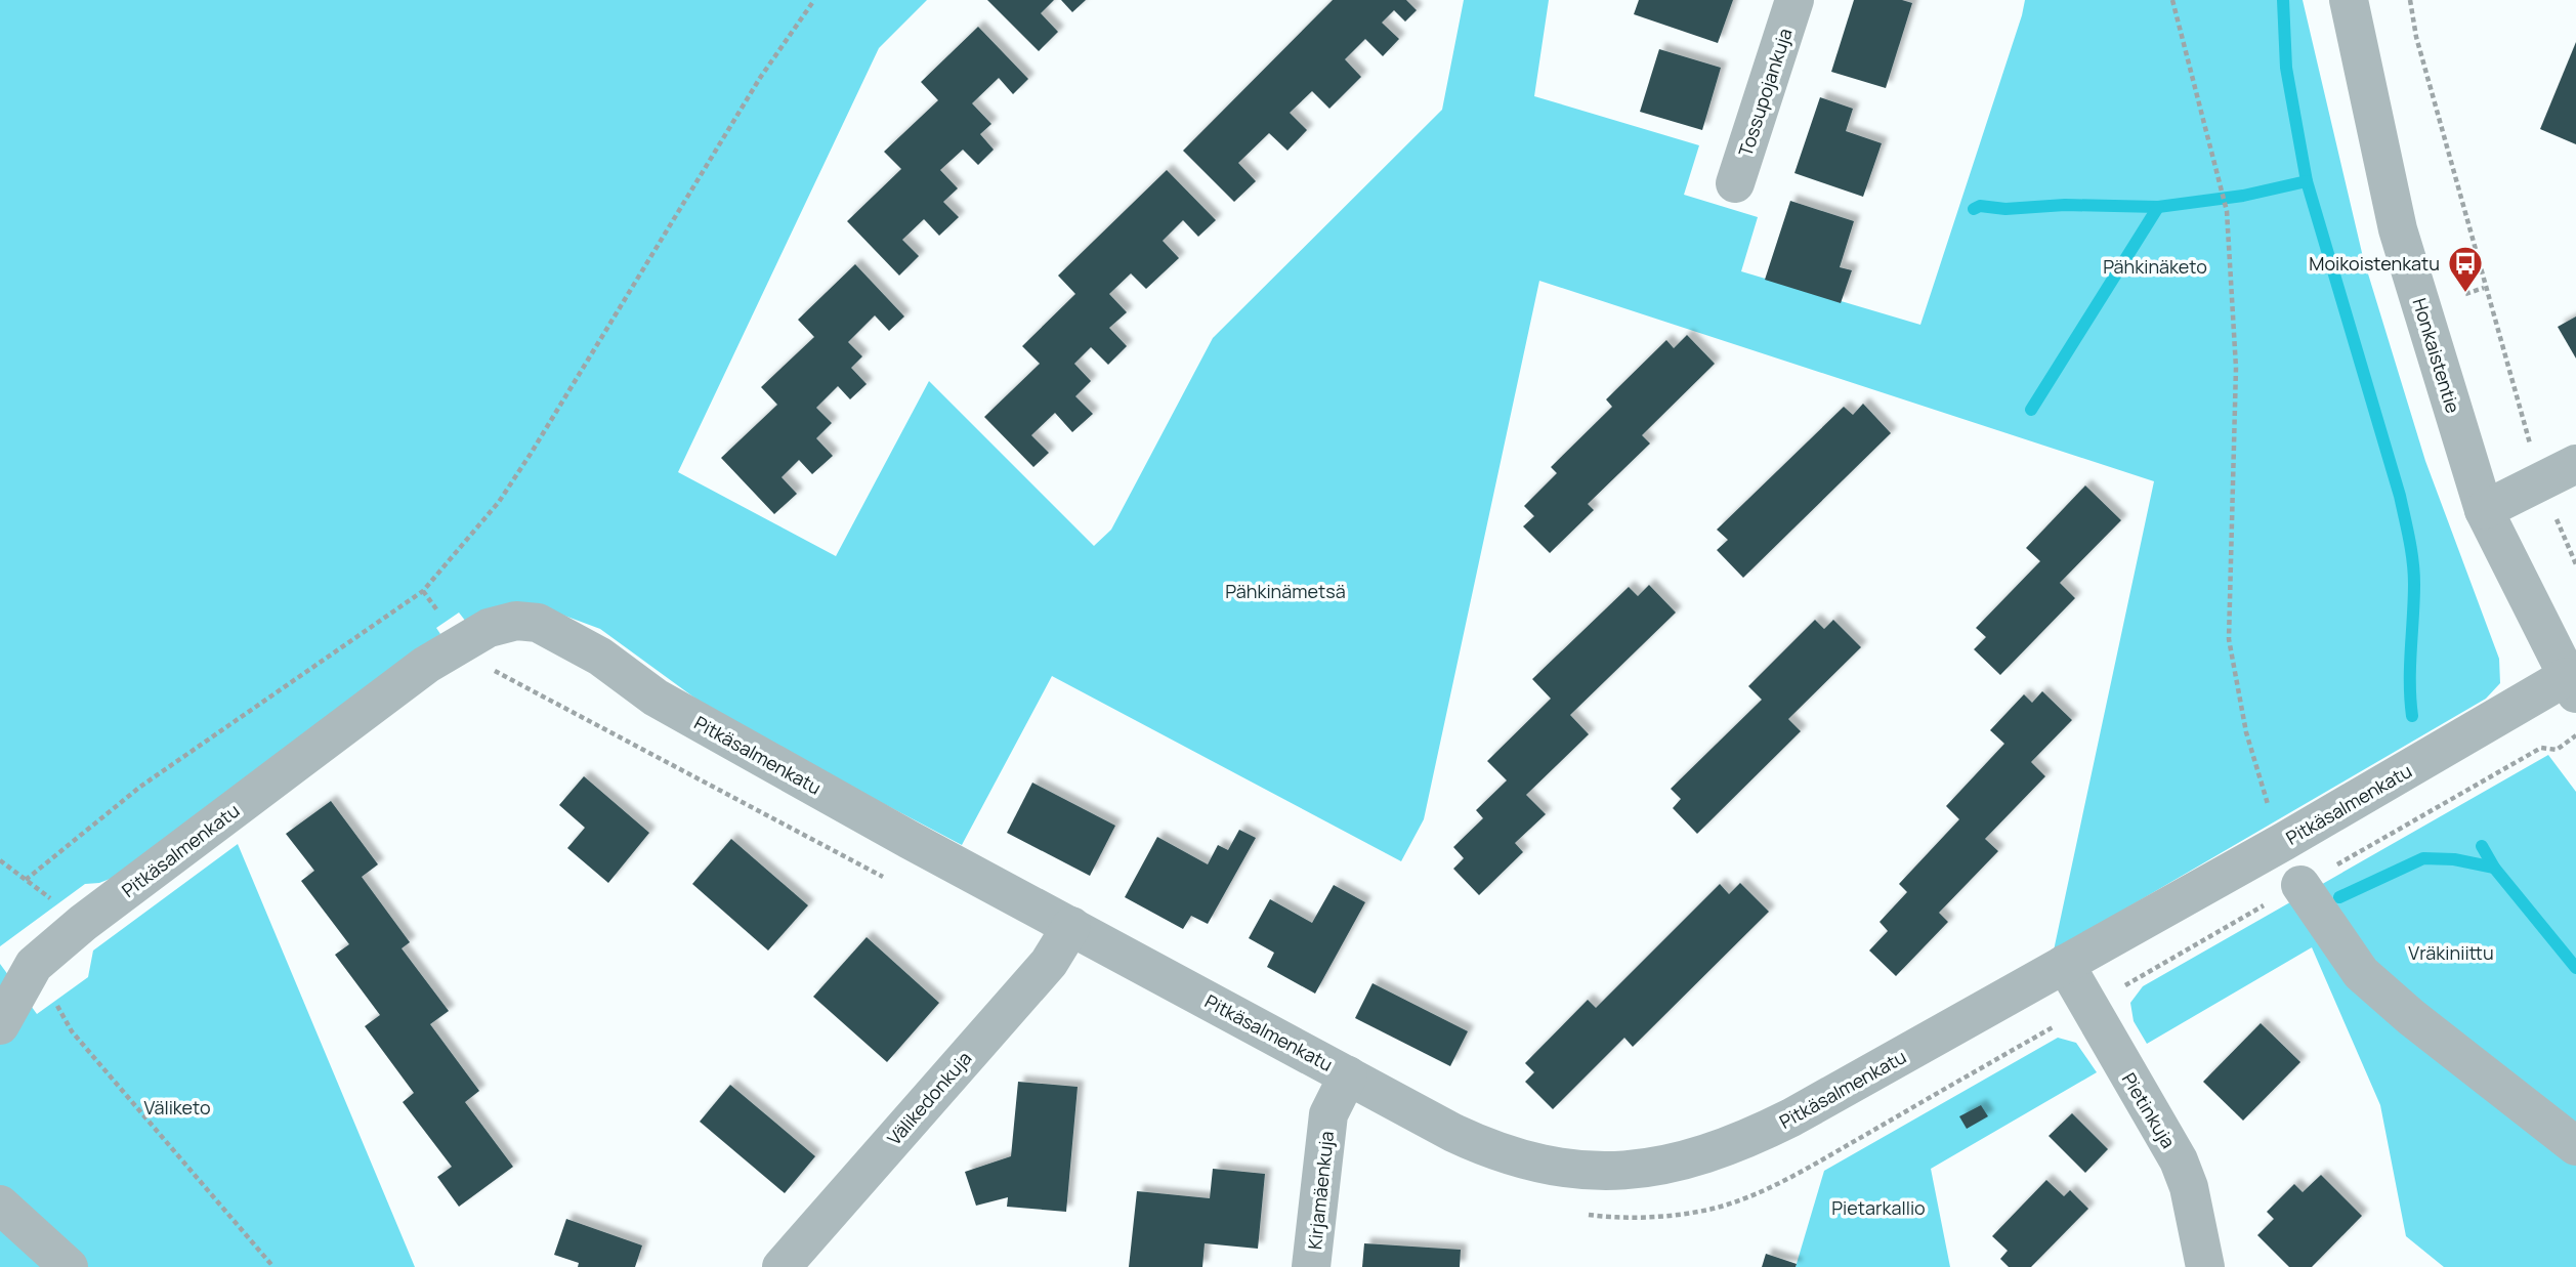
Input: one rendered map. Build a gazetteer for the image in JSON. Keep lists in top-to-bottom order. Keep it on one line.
{"streets":{"street":["Tossupojankuja","Honkaistentie","Pitkäsalmenkatu","Välikedonkuja","Pietinkuja","Kirjamäenkuja"]},"crossings":[["Honkaistentie","Pitkäsalmenkatu"],["Pitkäsalmenkatu","Välikedonkuja"],["Pitkäsalmenkatu","Pietinkuja"],["Pitkäsalmenkatu","Kirjamäenkuja"]],"parks":["Pähkinäketo","Pähkinämetsä","Vräkiniittu","Väliketo","Pietarkallio"],"places":{"bus stop":["Moikoistenkatu"]}}
